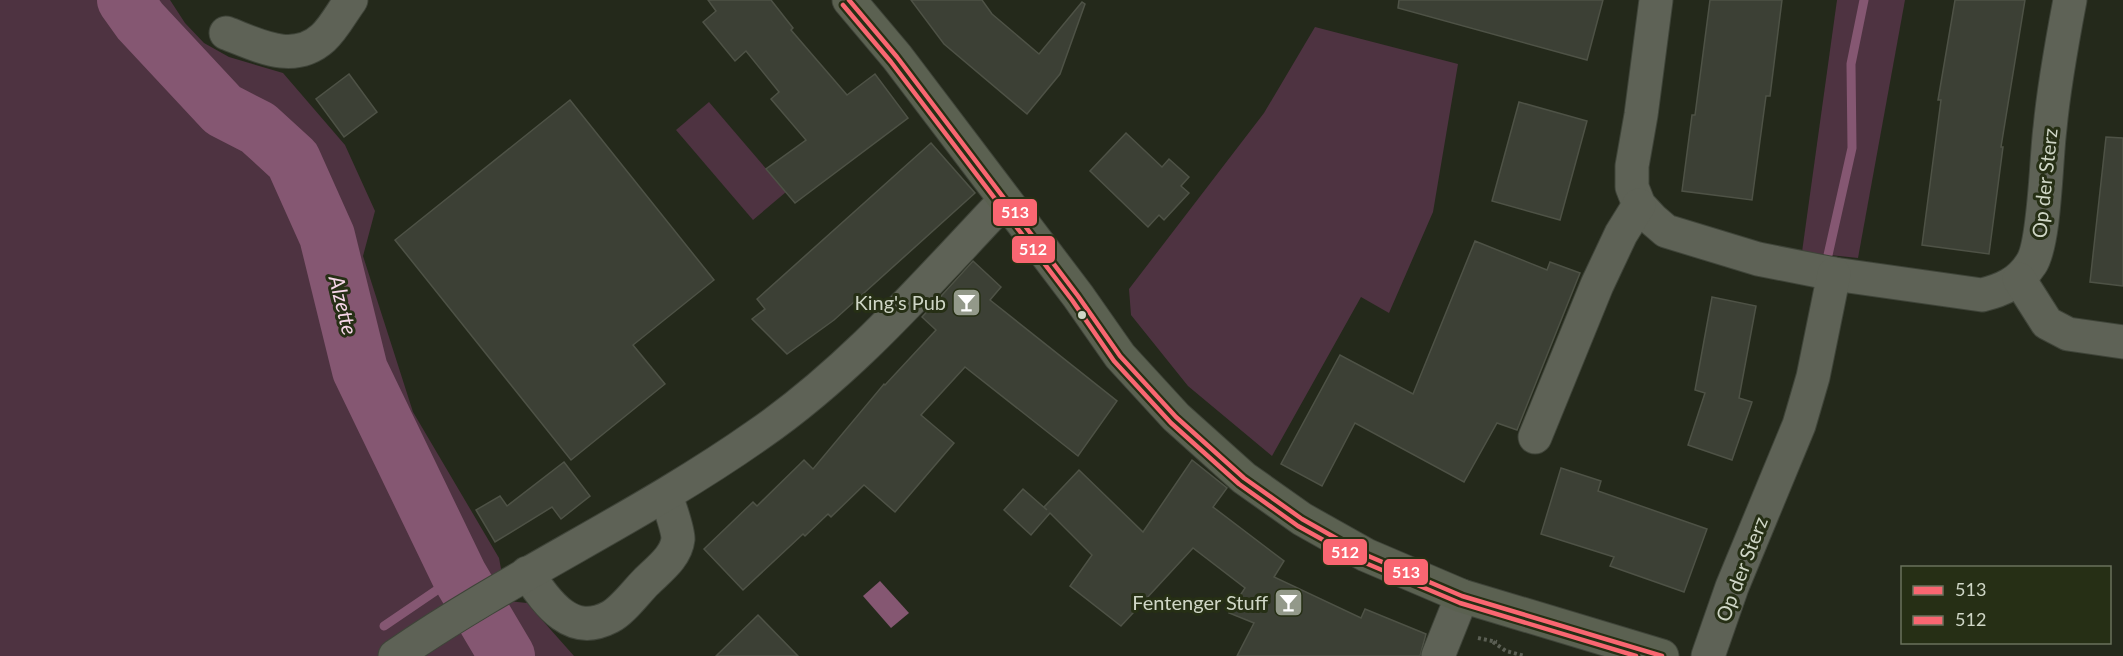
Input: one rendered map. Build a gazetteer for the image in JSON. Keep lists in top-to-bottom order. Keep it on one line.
{"streets":{"street":["Op der Sterz"]},"water":["Alzette"],"places":{"bar":["King's Pub","Fentenger Stuff"]},"lines":["transit line 513","transit line 512"],"legend":["513","512"]}
